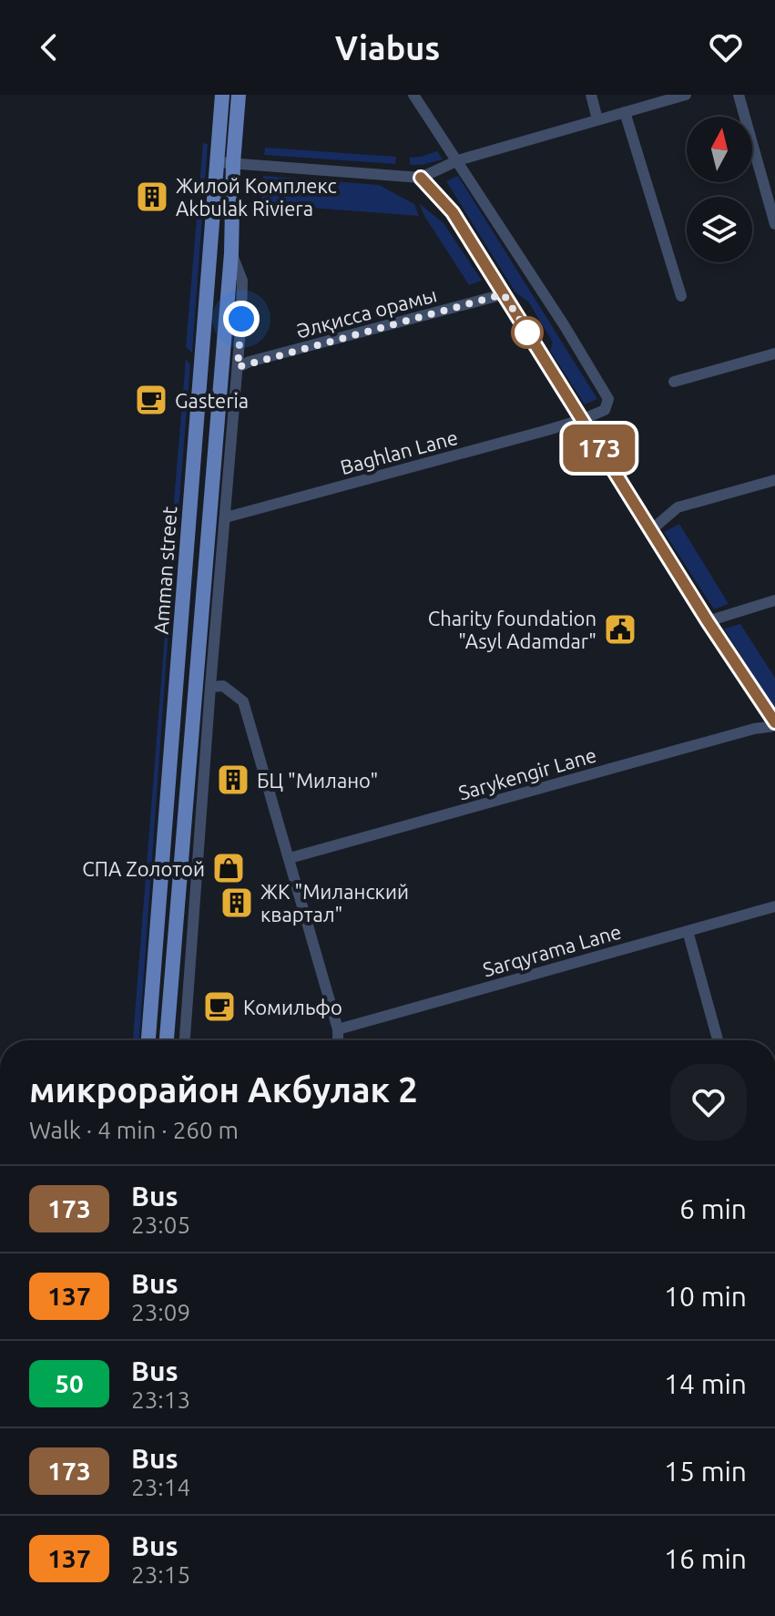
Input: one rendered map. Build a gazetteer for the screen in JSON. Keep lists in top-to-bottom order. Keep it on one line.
{"streets":{"main road":["Amman street"],"street":["Әлқисса орамы","Baghlan Lane","Sarykengir Lane","Sarqyrama Lane"]},"crossings":[["Әлқисса орамы","Amman street"],["Baghlan Lane","Amman street"]],"places":{"building":["Жилой Комплекс Akbulak Riviera","БЦ \"Милано\"","ЖК \"Миланский квартал\""],"cafe":["Gasteria","Комильфо"],"public building":["Charity foundation \"Asyl Adamdar\""],"shop":["СПА Zолотой"]},"lines":["bus line 173"],"north":"top","page":{"header":"Viabus","on_map":"173","heading":["микрорайон Акбулак 2","Walk · 4 min · 260 m"],"list":[{"mark":"173","name":"Bus","note":"23:05","value":"6 min"},{"mark":"137","name":"Bus","note":"23:09","value":"10 min"},{"mark":"50","name":"Bus","note":"23:13","value":"14 min"},{"mark":"173","name":"Bus","note":"23:14","value":"15 min"},{"mark":"137","name":"Bus","note":"23:15","value":"16 min"}]}}
